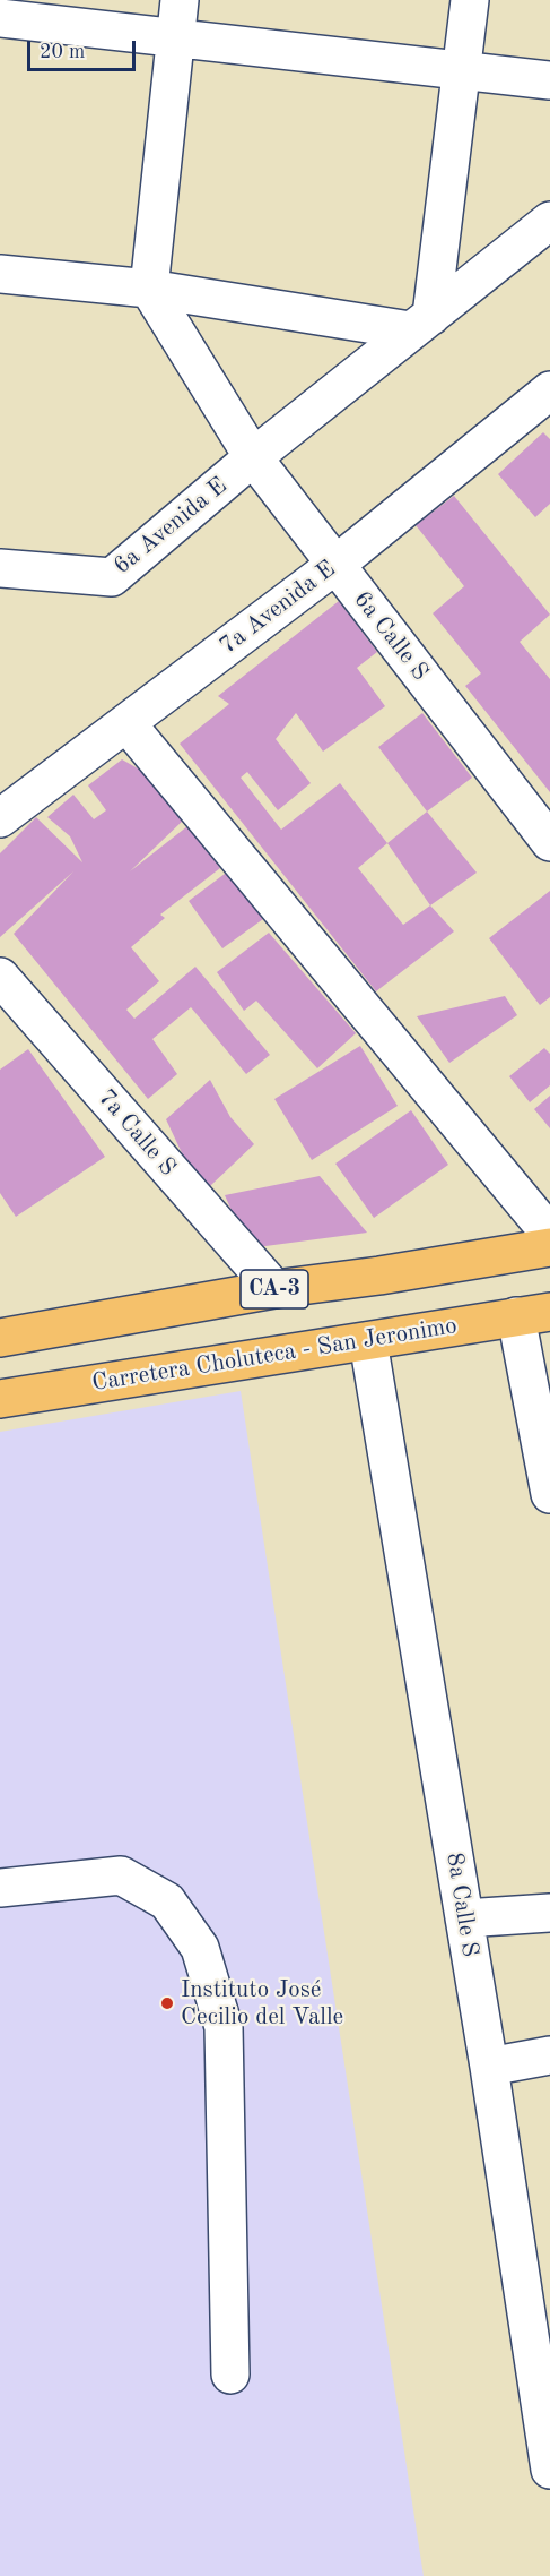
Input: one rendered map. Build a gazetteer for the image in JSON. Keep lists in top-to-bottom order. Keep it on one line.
{"streets":{"highway":["CA-3","Carretera Choluteca - San Jeronimo"],"street":["6a Avenida E","7a Avenida E","6a Calle S","7a Calle S","8a Calle S"]},"crossings":[["6a Avenida E","6a Calle S"],["7a Avenida E","6a Calle S"],["7a Calle S","CA-3"],["Carretera Choluteca - San Jeronimo","8a Calle S"]],"places":["Instituto José Cecilio del Valle"],"scale_bar":"20 m"}
